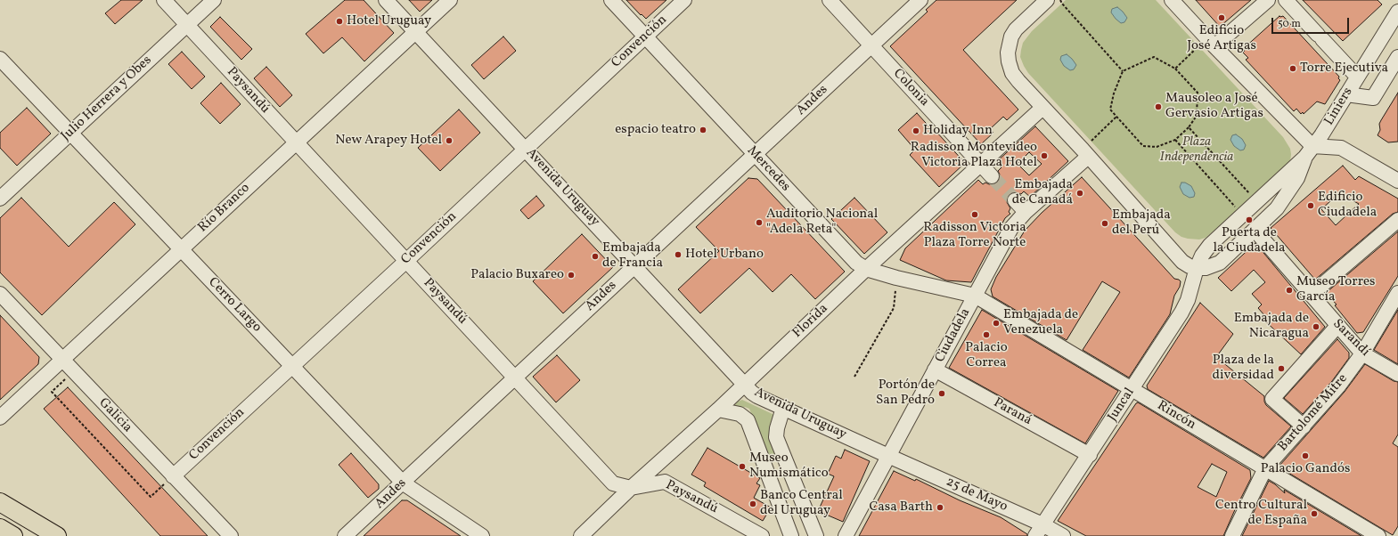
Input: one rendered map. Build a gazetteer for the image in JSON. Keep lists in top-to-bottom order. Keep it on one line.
{"streets":{"street":["Convención","Colonia","Paysandú","Julio Herrera y Obes","Andes","Liniers","Mercedes","Avenida Uruguay","Río Branco","Cerro Largo","Florida","Ciudadela","Sarandí","Juncal","Paraná","Bartolomé Mitre","Galicia","Rincón","25 de Mayo"]},"crossings":[["Convención","Paysandú"],["Convención","Mercedes"],["Convención","Avenida Uruguay"],["Convención","Cerro Largo"],["Convención","Galicia"],["Colonia","Andes"],["Colonia","Florida"],["Paysandú","Julio Herrera y Obes"],["Paysandú","Andes"],["Paysandú","Río Branco"],["Paysandú","Florida"],["Julio Herrera y Obes","Cerro Largo"],["Andes","Mercedes"],["Andes","Avenida Uruguay"],["Andes","Cerro Largo"],["Liniers","Juncal"],["Mercedes","Florida"],["Mercedes","Ciudadela"],["Mercedes","Rincón"],["Avenida Uruguay","Río Branco"],["Avenida Uruguay","Florida"],["Avenida Uruguay","Ciudadela"],["Avenida Uruguay","25 de Mayo"],["Río Branco","Cerro Largo"],["Río Branco","Galicia"],["Ciudadela","Paraná"],["Ciudadela","Rincón"],["Ciudadela","25 de Mayo"],["Sarandí","Bartolomé Mitre"],["Juncal","Paraná"],["Juncal","Rincón"],["Juncal","25 de Mayo"],["Bartolomé Mitre","Rincón"]],"parks":["Plaza Independencia"],"places":["Edificio José Artigas","Hotel Uruguay","Torre Ejecutiva","Mausoleo a José Gervasio Artigas","espacio teatro","Holiday Inn","New Arapey Hotel","Radisson Montevideo Victoria Plaza Hotel","Embajada de Canadá","Edificio Ciudadela","Radisson Victoria Plaza Torre Norte","Puerta de la Ciudadela","Auditorio Nacional \"Adela Reta\"","Embajada del Perú","Hotel Urbano","Embajada de Francia","Palacio Buxareo","Museo Torres García","Embajada de Venezuela","Embajada de Nicaragua","Palacio Correa","Plaza de la diversidad","Portón de San Pedro","Palacio Gandós","Museo Numismático","Banco Central del Uruguay","Casa Barth","Centro Cultural de España"],"scale_bar":"50 m"}
